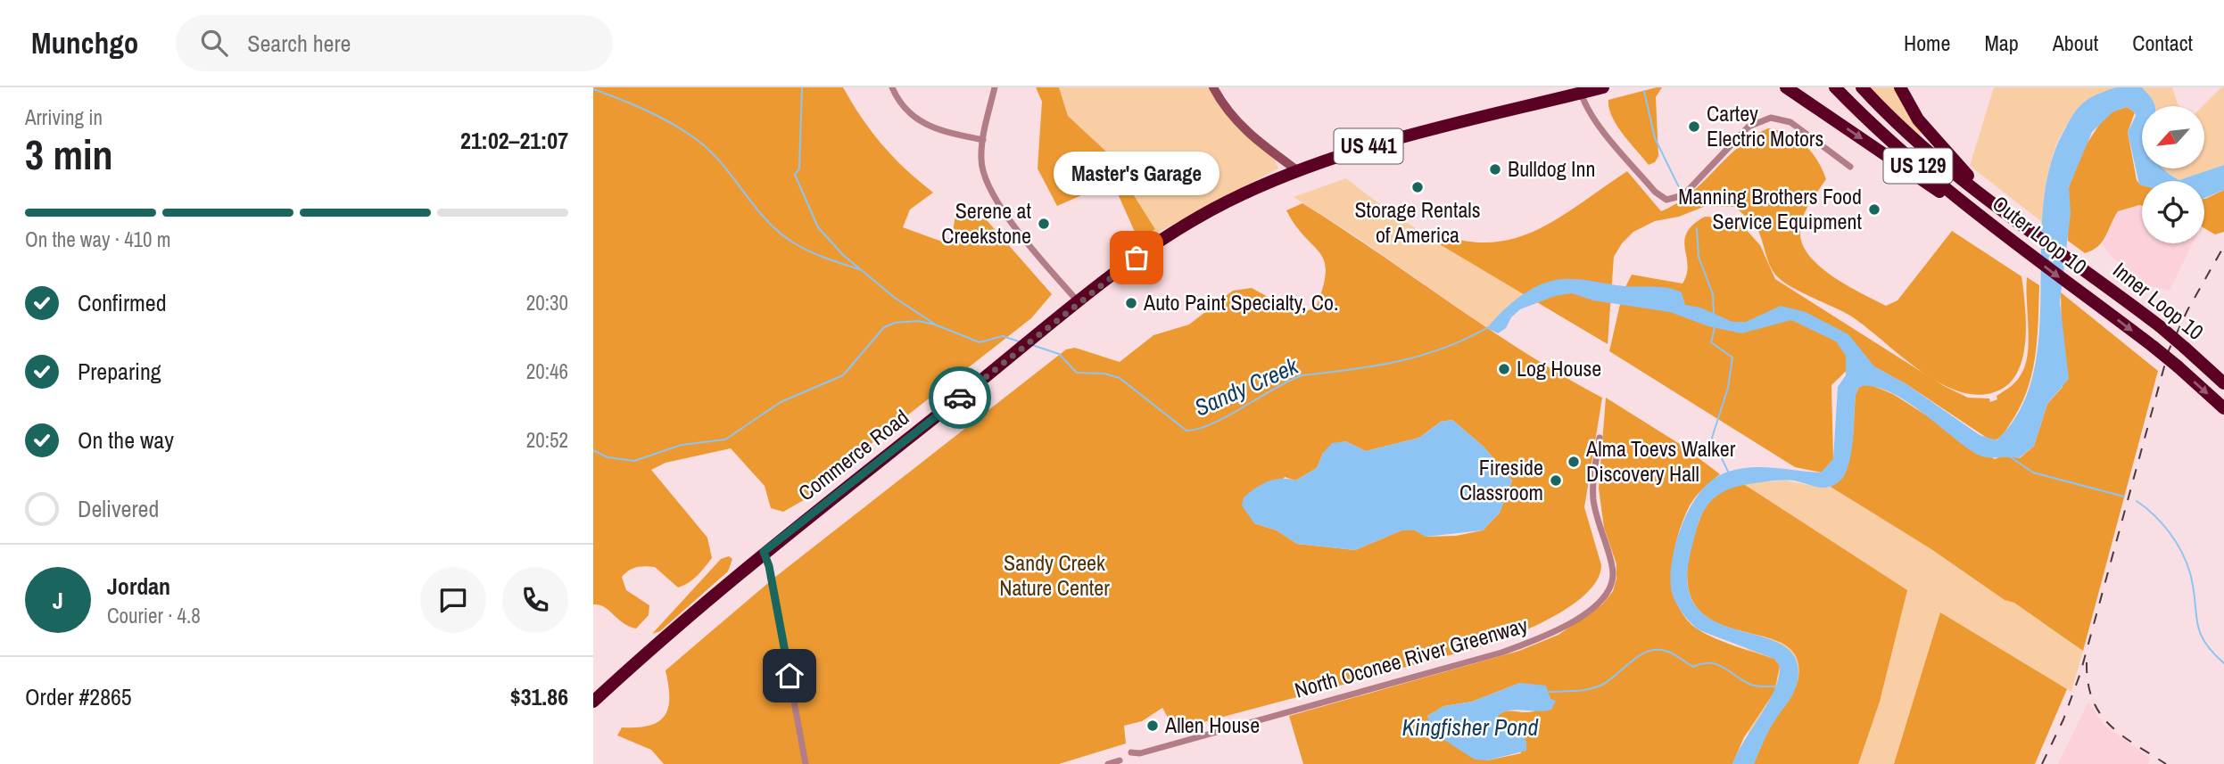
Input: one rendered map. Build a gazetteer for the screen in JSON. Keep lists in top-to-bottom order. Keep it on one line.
{"streets":{"highway":["US 441","US 129","Outer Loop 10","Inner Loop 10","Commerce Road"],"street":["North Oconee River Greenway"]},"one_way":["Outer Loop 10"],"water":["Sandy Creek","Kingfisher Pond"],"parks":["Sandy Creek Nature Center"],"places":["Cartey Electric Motors","Bulldog Inn","Storage Rentals of America","Manning Brothers Food Service Equipment","Serene at Creekstone","Master's Garage","Auto Paint Specialty, Co.","Log House","Alma Toevs Walker Discovery Hall","Fireside Classroom","Allen House"],"north":"bottom left","page":{"header":"Munchgo","search":"Search here","nav":["Home","Map","About","Contact"],"heading":["3 min","Arriving in","21:02–21:07"],"panel":["Jordan","Courier · 4.8","Order #2865","$31.86"],"bubble":"Master's Garage","bar":"On the way · 410 m","list":[["Confirmed","20:30"],["Preparing","20:46"],["On the way","20:52"],"Delivered"],"round":"J"}}
